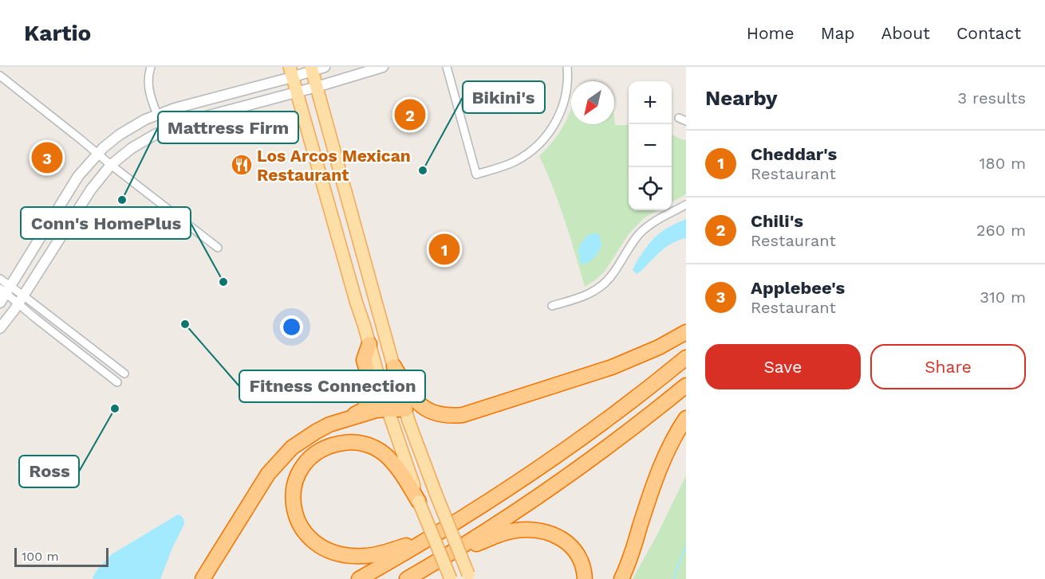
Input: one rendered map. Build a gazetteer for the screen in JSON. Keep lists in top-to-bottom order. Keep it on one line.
{"places":{"restaurant":["Los Arcos Mexican Restaurant"],"other":["Bikini's","Mattress Firm","Conn's HomePlus","Fitness Connection","Ross"]},"scale_bar":"100 m","north":"bottom left","page":{"header":"Kartio","nav":["Home","Map","About","Contact"],"heading":["Nearby","3 results"],"map_buttons":["+","−"],"pins":["2","3","1"],"list":[{"mark":"1","name":"Cheddar's","note":"Restaurant","value":"180 m"},{"mark":"2","name":"Chili's","note":"Restaurant","value":"260 m"},{"mark":"3","name":"Applebee's","note":"Restaurant","value":"310 m"}],"buttons":["Save","Share"],"scale":"100 m"}}
